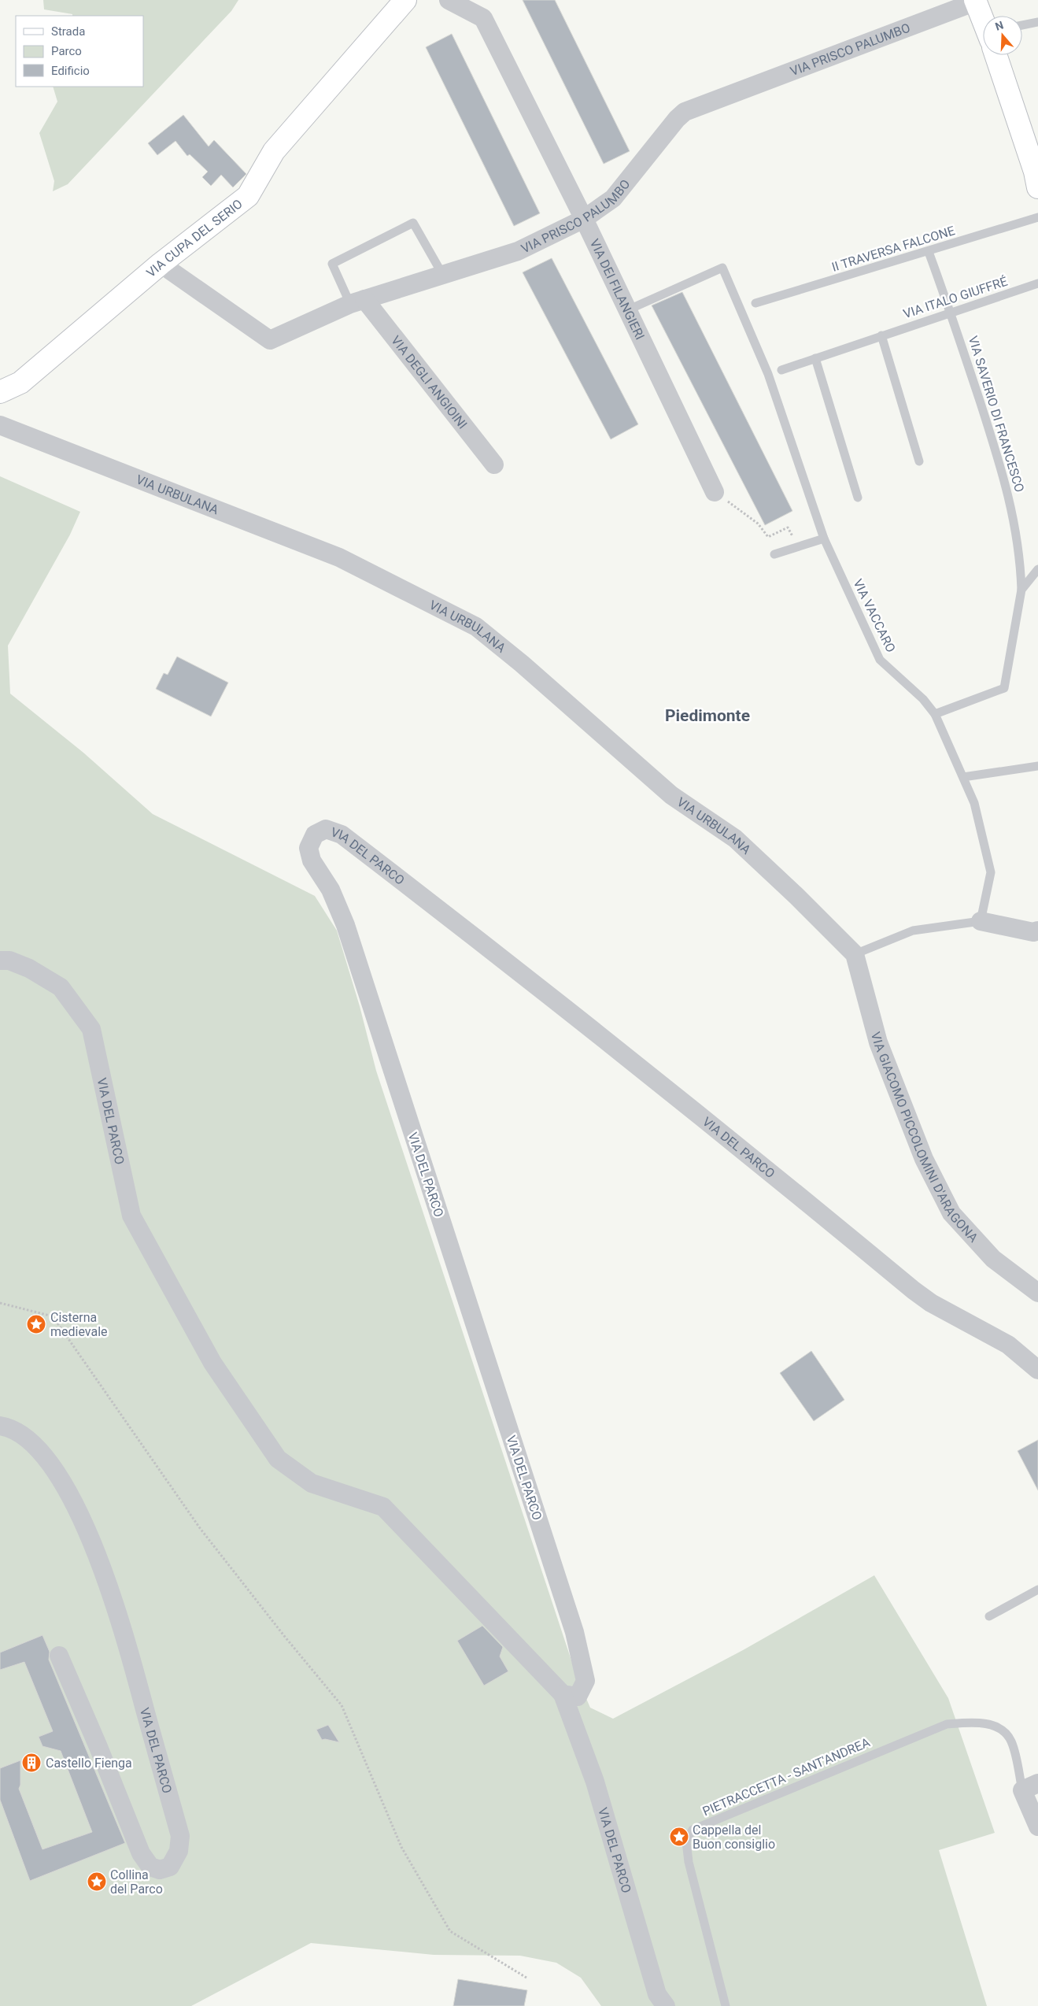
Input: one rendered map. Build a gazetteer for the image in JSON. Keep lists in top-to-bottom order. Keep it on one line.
{"streets":{"street":["VIA PRISCO PALUMBO","VIA CUPA DEL SERIO","VIA DEI FILANGIERI","VIA DEGLI ANGIOINI","VIA URBULANA","VIA DEL PARCO","VIA GIACOMO PICCOLOMINI D'ARAGONA"],"lane":["II TRAVERSA FALCONE","VIA ITALO GIUFFRÉ","VIA SAVERIO DI FRANCESCO","VIA VACCARO","PIETRACCETTA - SANT'ANDREA"]},"crossings":[["VIA PRISCO PALUMBO","VIA CUPA DEL SERIO"],["VIA PRISCO PALUMBO","VIA DEI FILANGIERI"],["VIA PRISCO PALUMBO","VIA DEGLI ANGIOINI"],["II TRAVERSA FALCONE","VIA SAVERIO DI FRANCESCO"],["VIA DEI FILANGIERI","VIA VACCARO"],["VIA ITALO GIUFFRÉ","VIA SAVERIO DI FRANCESCO"],["VIA SAVERIO DI FRANCESCO","VIA VACCARO"],["VIA URBULANA","VIA GIACOMO PICCOLOMINI D'ARAGONA"]],"districts":["Piedimonte"],"places":{"place":["Cisterna medievale","Cappella del Buon consiglio","Collina del Parco"],"building":["Castello Fienga"]},"legend":["Strada","Parco","Edificio"],"north":"top"}
